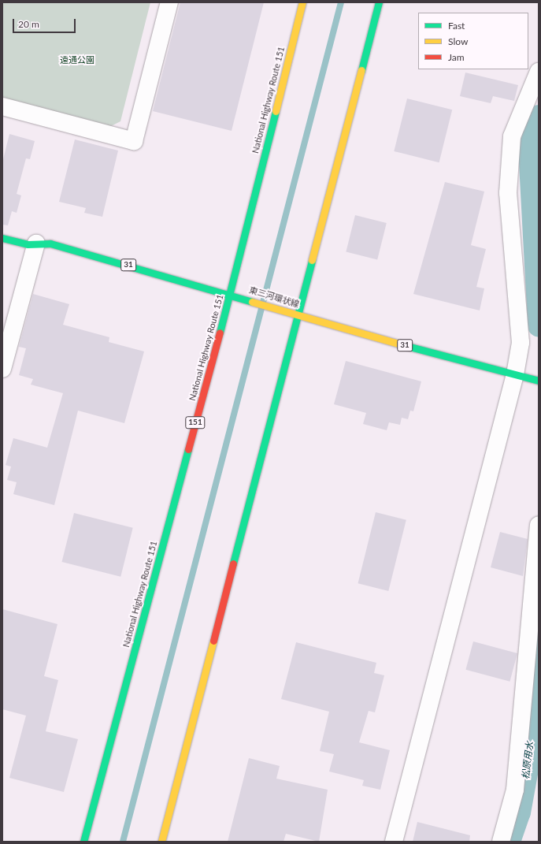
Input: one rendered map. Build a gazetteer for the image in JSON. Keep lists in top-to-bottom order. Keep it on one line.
{"streets":{"main road":["National Highway Route 151","31","東三河環状線","151"]},"crossings":[["National Highway Route 151","東三河環状線"]],"water":["松原用水"],"parks":["遠通公園"],"legend":["Fast","Slow","Jam"],"scale_bar":"20 m"}
